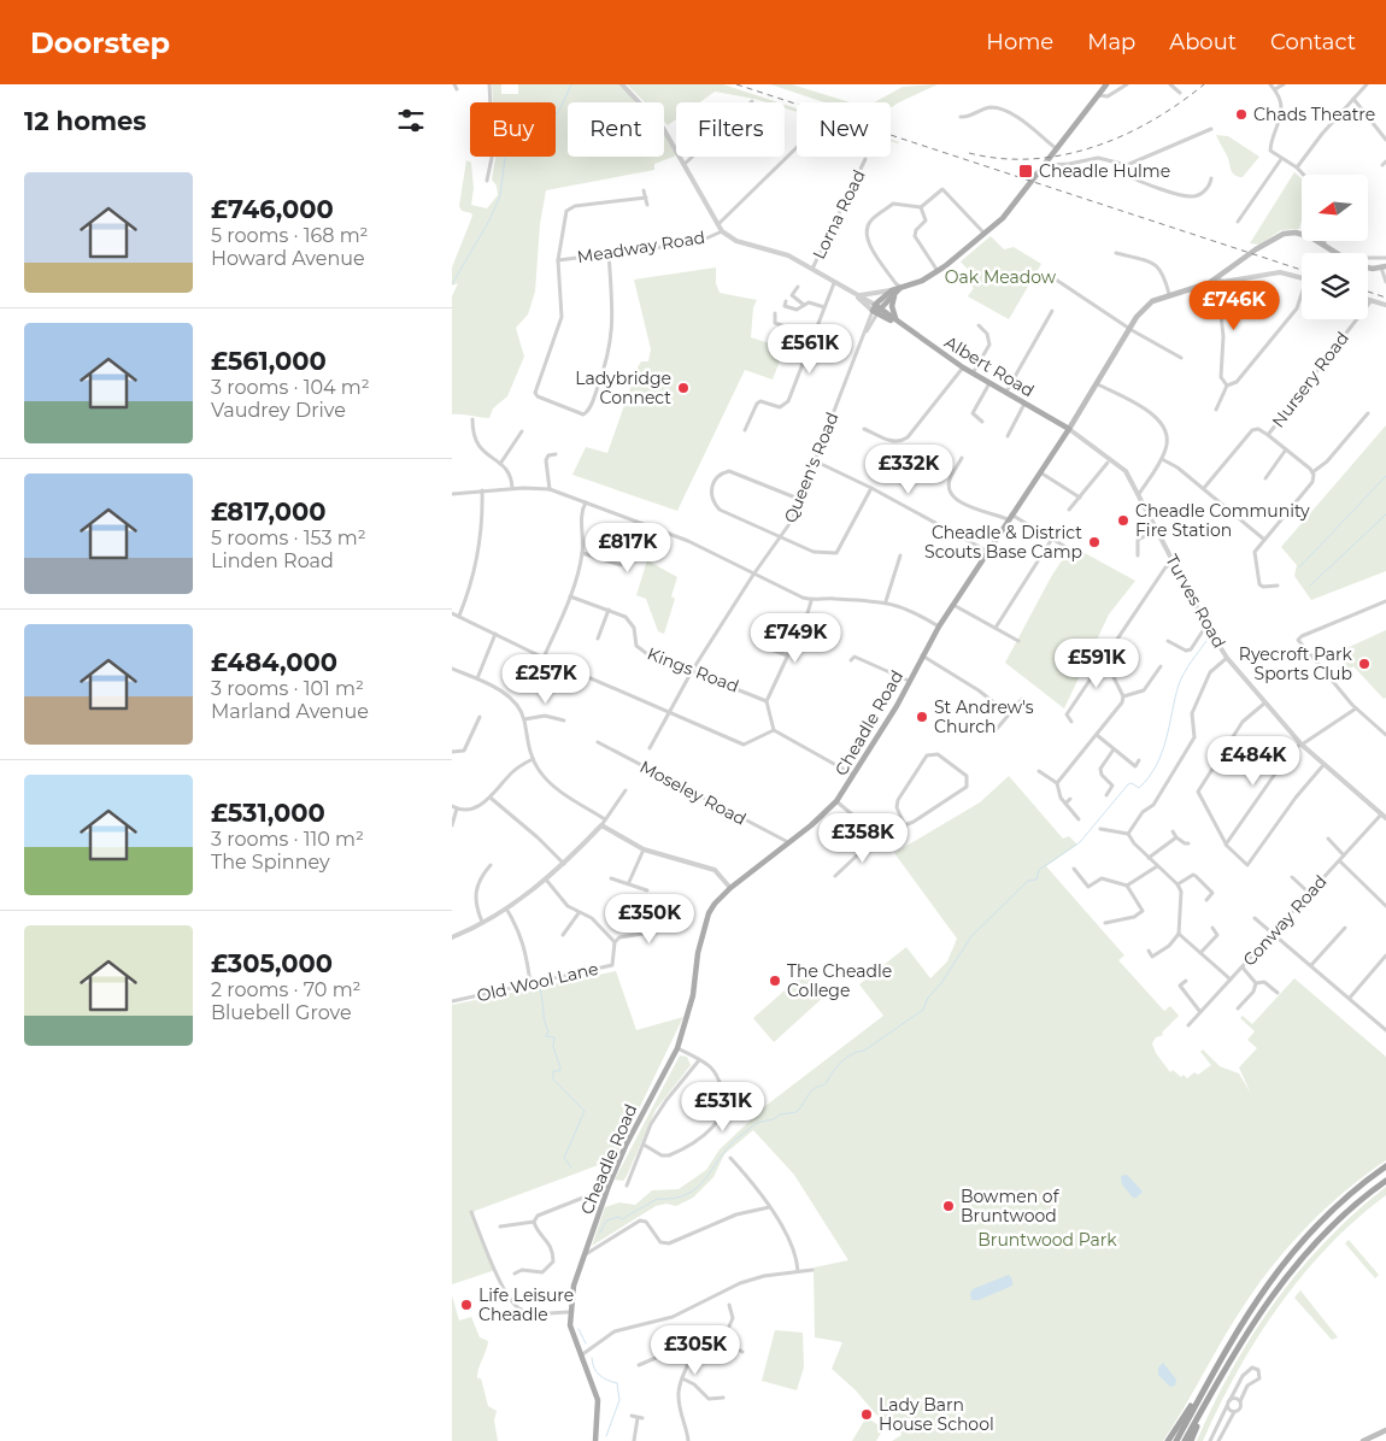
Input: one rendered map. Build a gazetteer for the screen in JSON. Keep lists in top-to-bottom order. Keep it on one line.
{"streets":{"main road":["Albert Road","Cheadle Road"],"street":["Lorna Road","Meadway Road","Nursery Road","Queen's Road","Turves Road","Kings Road","Moseley Road","Conway Road","Old Wool Lane"]},"crossings":[["Lorna Road","Albert Road"],["Meadway Road","Albert Road"],["Albert Road","Queen's Road"],["Albert Road","Turves Road"],["Albert Road","Cheadle Road"],["Queen's Road","Kings Road"],["Turves Road","Cheadle Road"],["Turves Road","Conway Road"],["Cheadle Road","Moseley Road"]],"parks":["Oak Meadow","Bruntwood Park"],"places":{"other":["Chads Theatre","Ladybridge Connect","Cheadle Community Fire Station","Cheadle & District Scouts Base Camp","Ryecroft Park Sports Club","St Andrew's Church","The Cheadle College","Bowmen of Bruntwood","Life Leisure Cheadle","Lady Barn House School"],"transit":["Cheadle Hulme"]},"north":"left","page":{"header":"Doorstep","nav":["Home","Map","About","Contact"],"heading":"12 homes","chip":["Buy","Rent","Filters","New"],"list":[{"name":"£746,000","note":"5 rooms · 168 m² · Howard Avenue"},{"name":"£561,000","note":"3 rooms · 104 m² · Vaudrey Drive"},{"name":"£817,000","note":"5 rooms · 153 m² · Linden Road"},{"name":"£484,000","note":"3 rooms · 101 m² · Marland Avenue"},{"name":"£531,000","note":"3 rooms · 110 m² · The Spinney"},{"name":"£305,000","note":"2 rooms · 70 m² · Bluebell Grove"}],"price":["£746K","£561K","£332K","£817K","£749K","£591K","£257K","£484K","£358K","£350K","£531K","£305K"]}}
